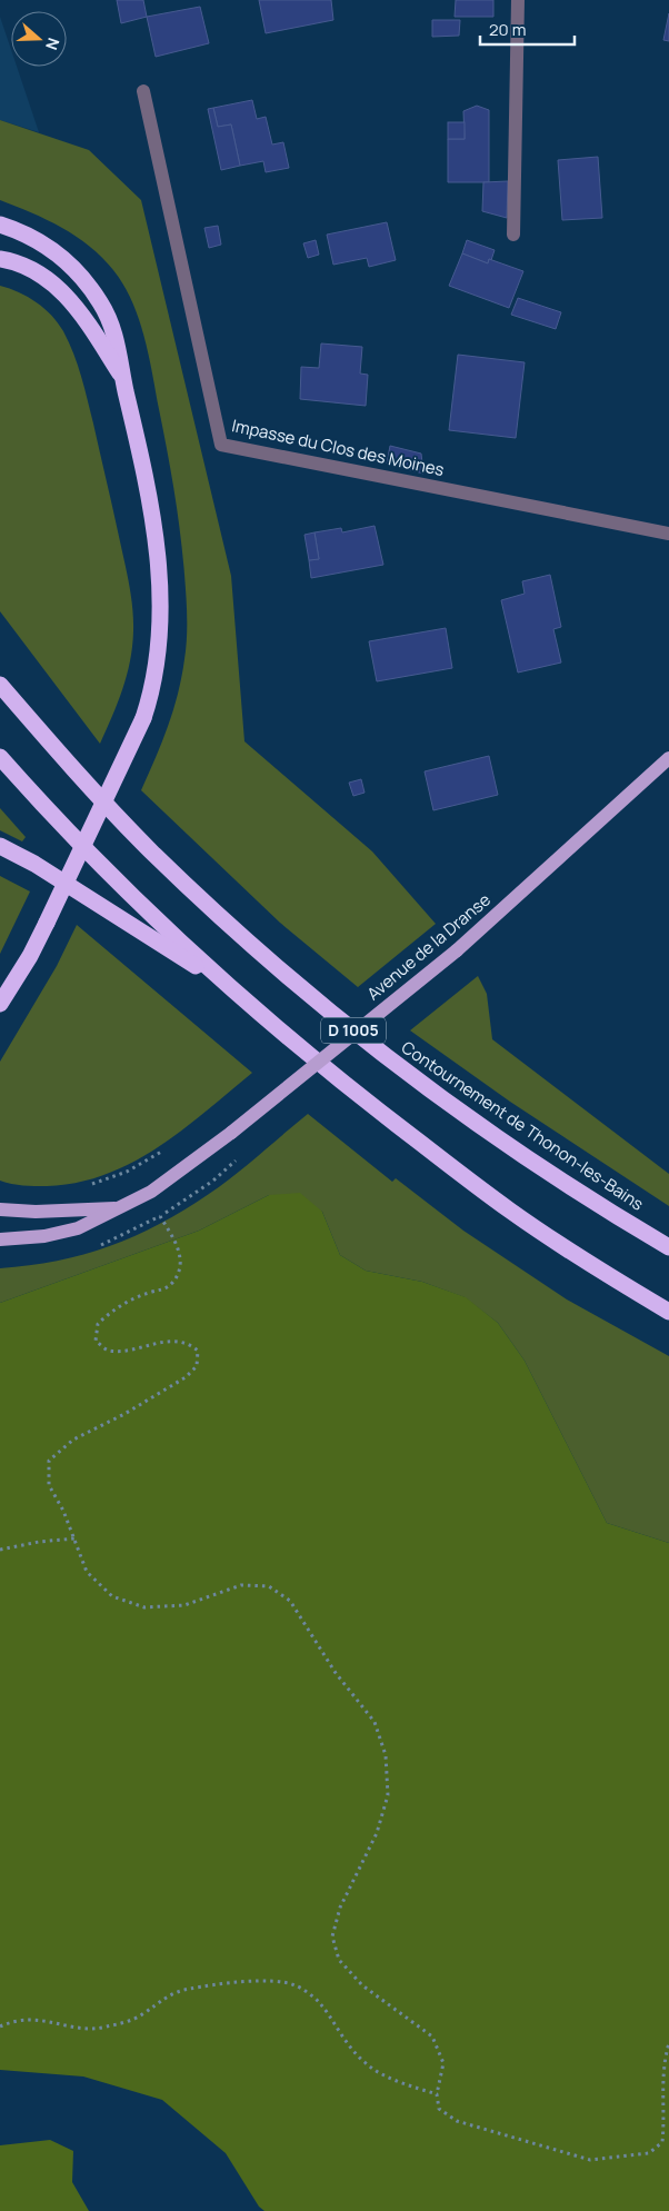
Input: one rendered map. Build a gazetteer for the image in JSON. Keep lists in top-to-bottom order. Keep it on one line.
{"streets":{"highway":["D 1005","Contournement de Thonon-les-Bains"],"main road":["Avenue de la Dranse"],"street":["Impasse du Clos des Moines"]},"scale_bar":"20 m","north":"right"}
